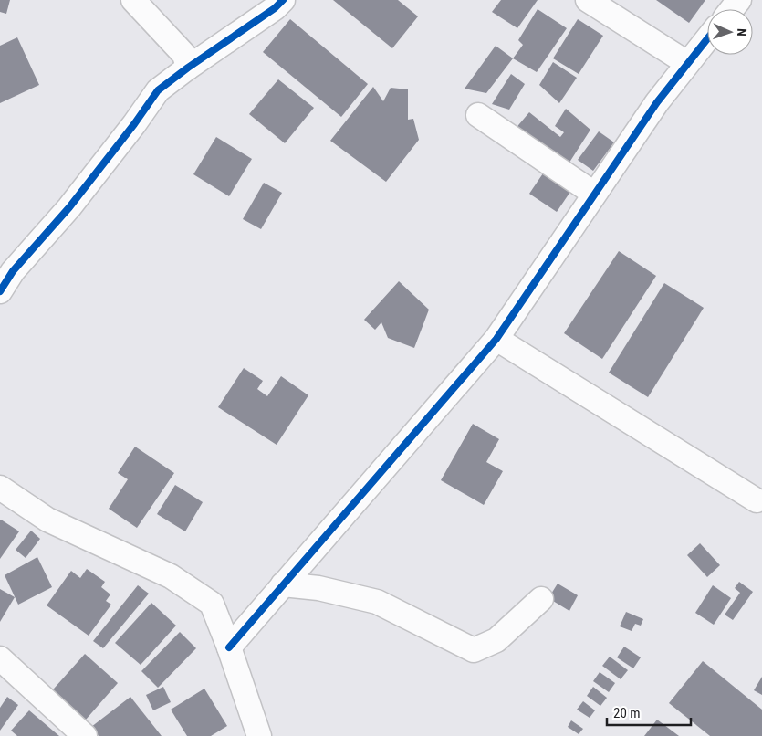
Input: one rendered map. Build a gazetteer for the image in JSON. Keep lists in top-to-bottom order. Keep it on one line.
{"scale_bar":"20 m","north":"right"}
